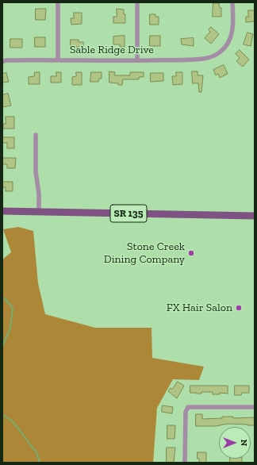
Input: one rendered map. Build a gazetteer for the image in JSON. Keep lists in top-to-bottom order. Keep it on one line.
{"streets":{"main road":["SR 135"],"street":["Sable Ridge Drive"]},"places":["Stone Creek Dining Company","FX Hair Salon"],"north":"right"}
